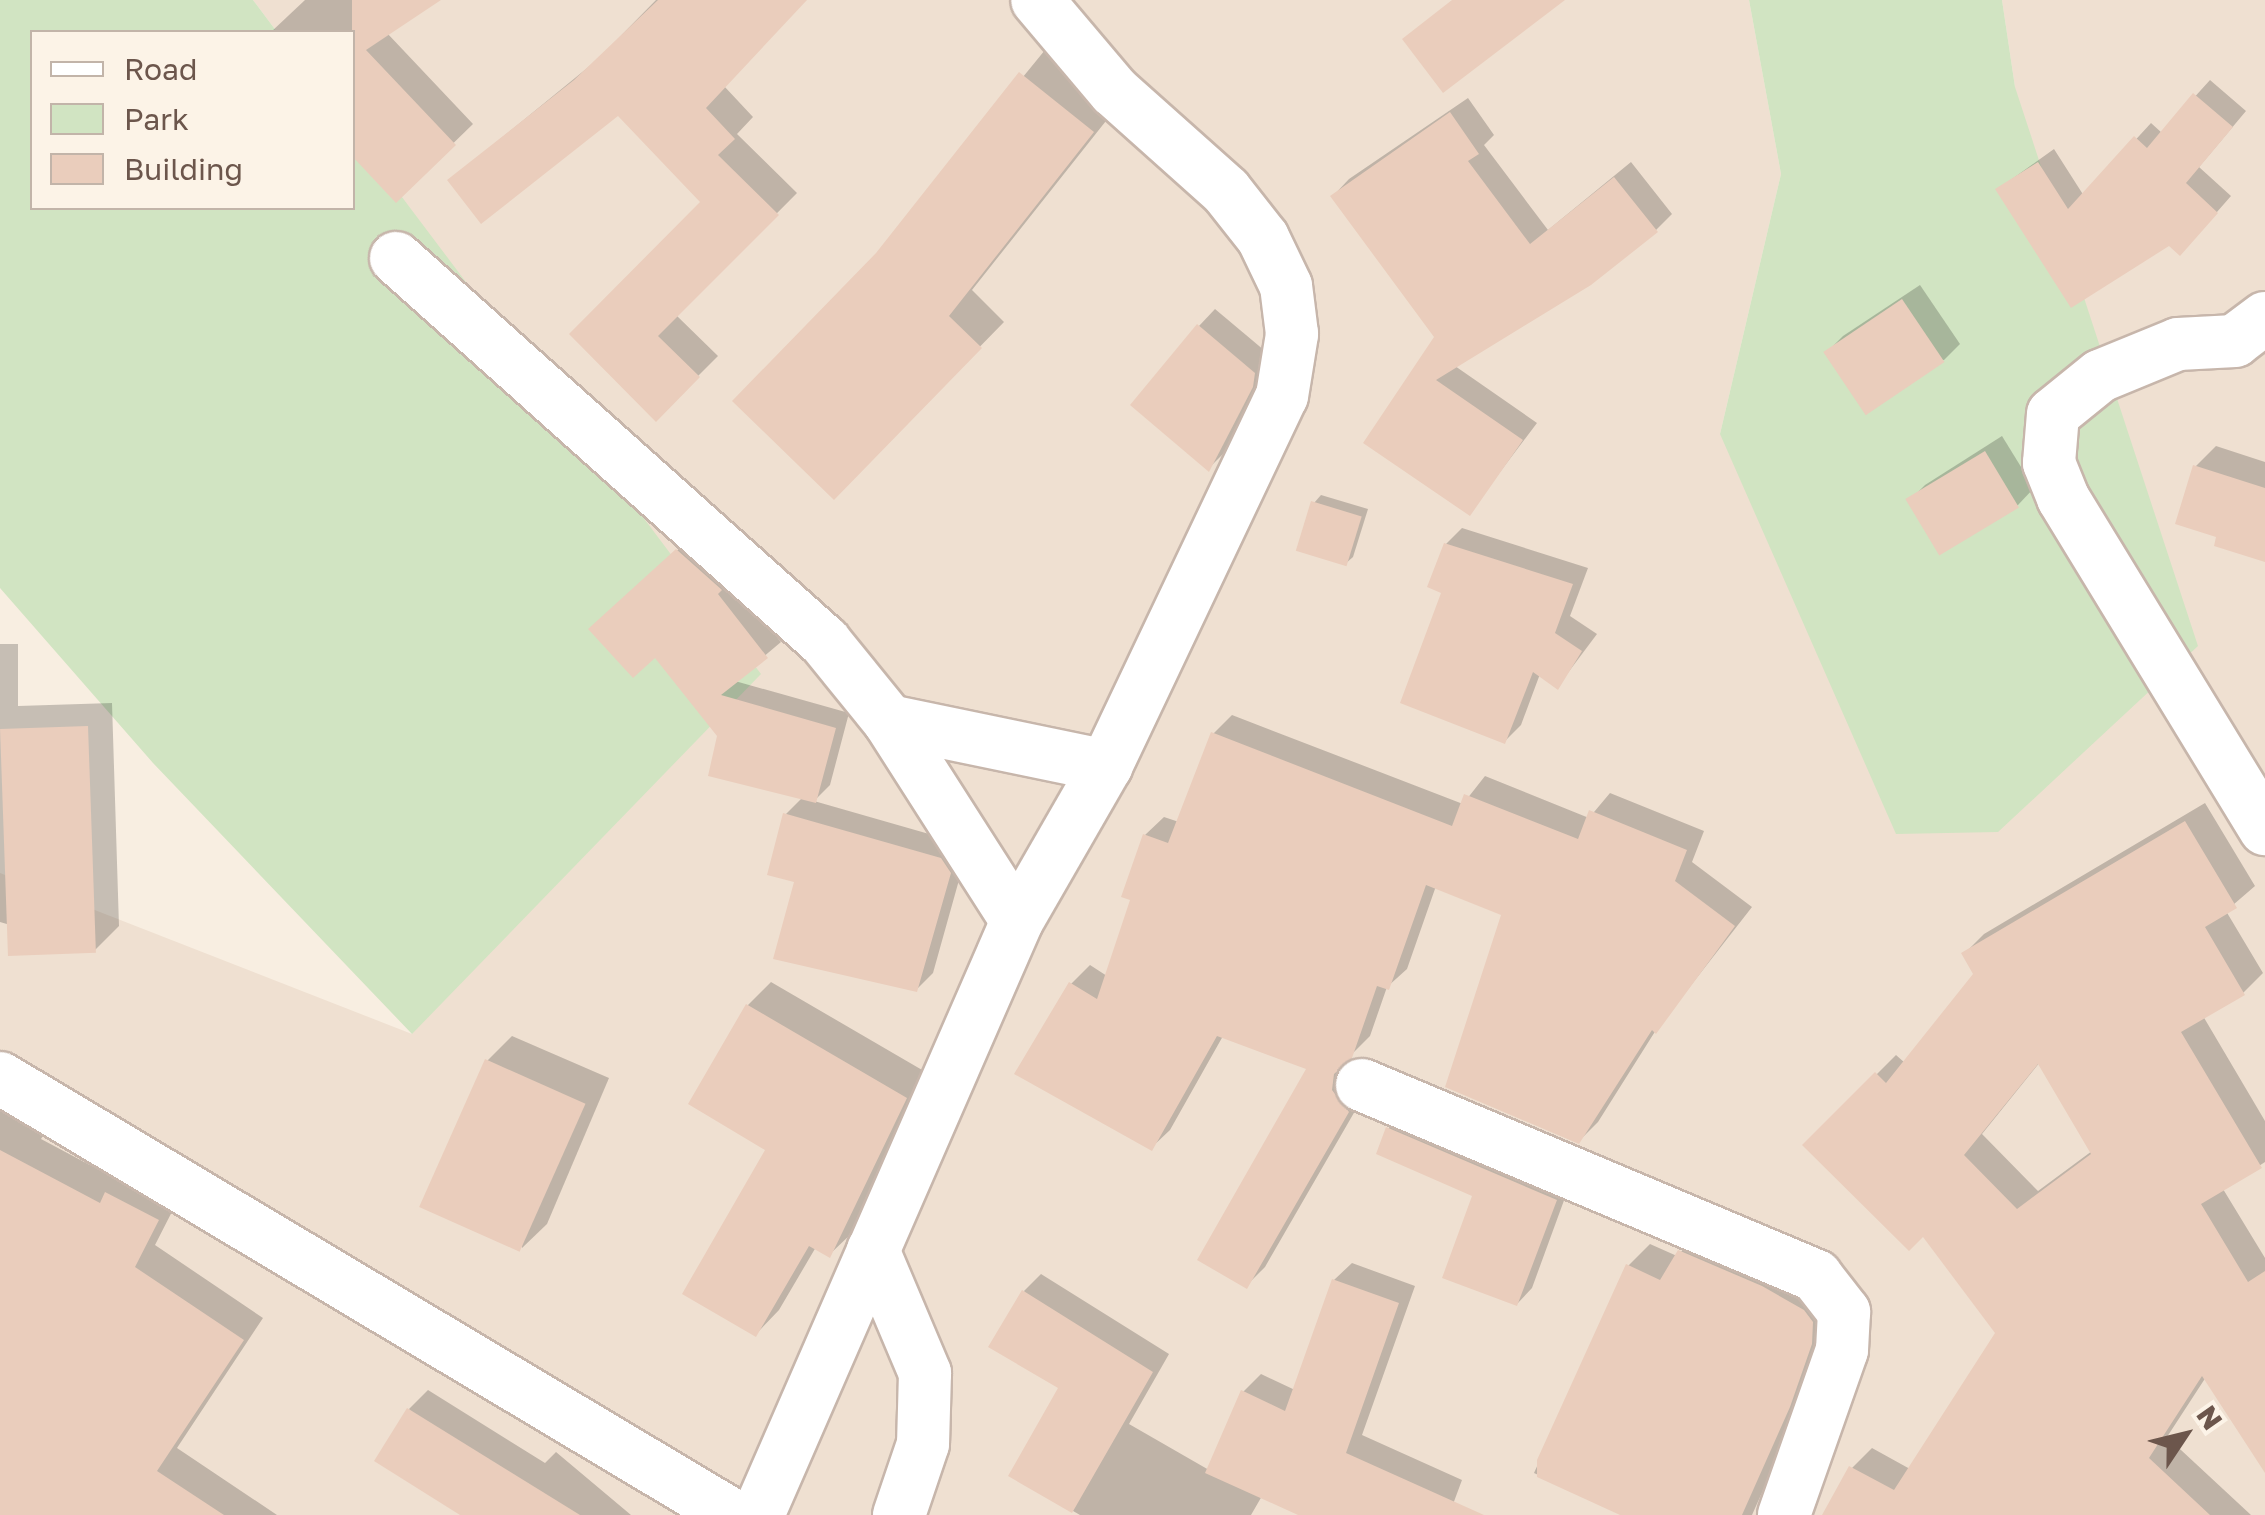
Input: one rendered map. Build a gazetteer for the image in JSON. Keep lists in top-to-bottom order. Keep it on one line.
{"legend":["Road","Park","Building"],"north":"top right"}
